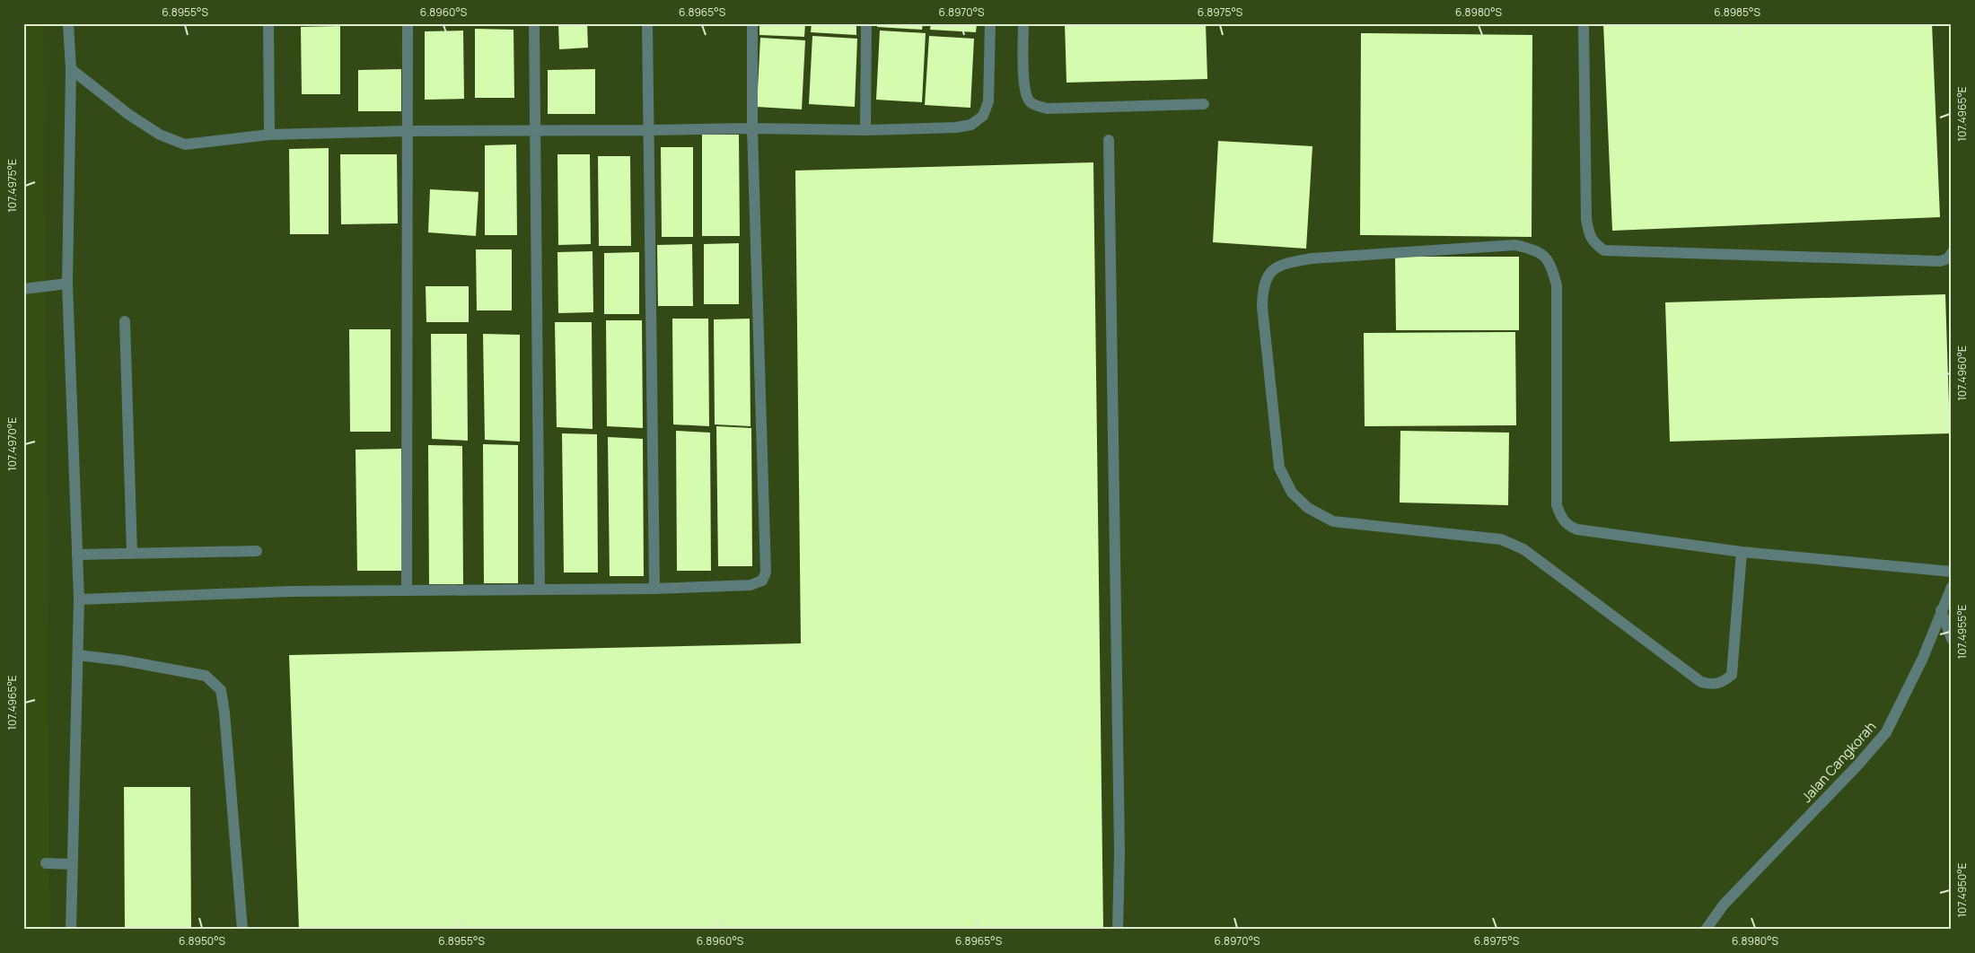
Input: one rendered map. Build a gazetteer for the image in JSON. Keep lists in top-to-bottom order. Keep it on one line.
{"streets":{"street":["Jalan Cangkorah"]},"coordinates":["6.8955°S","6.8960°S","6.8965°S","6.8970°S","6.8975°S","6.8980°S","6.8985°S","107.4965°E","107.4975°E","107.4960°E","107.4970°E","107.4955°E","107.4950°E","6.8950°S"]}
